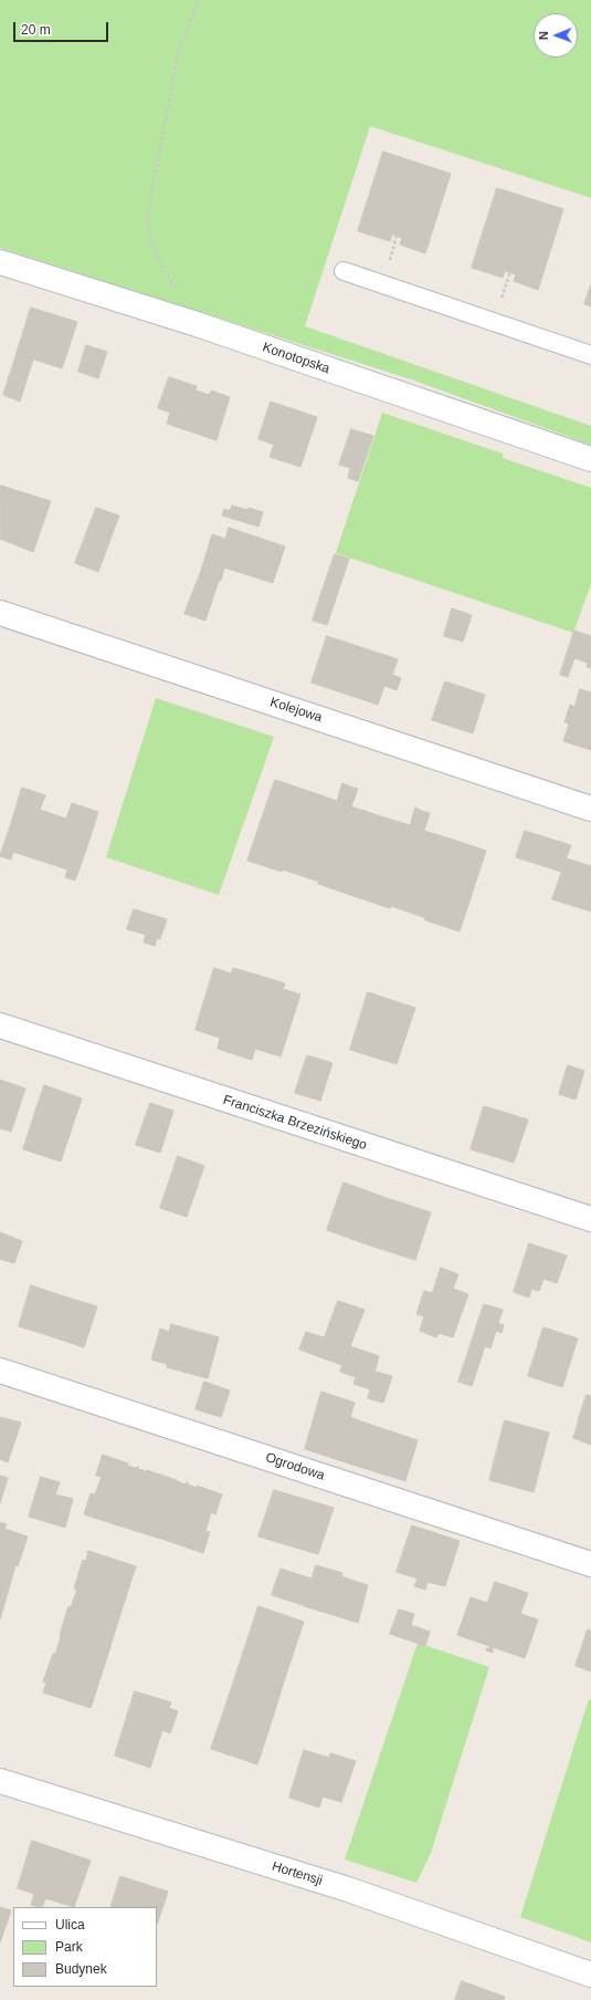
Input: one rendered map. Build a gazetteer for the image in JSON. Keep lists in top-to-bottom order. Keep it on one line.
{"streets":{"street":["Konotopska","Kolejowa","Franciszka Brzezińskiego","Ogrodowa","Hortensji"]},"legend":["Ulica","Park","Budynek"],"scale_bar":"20 m","north":"left"}
